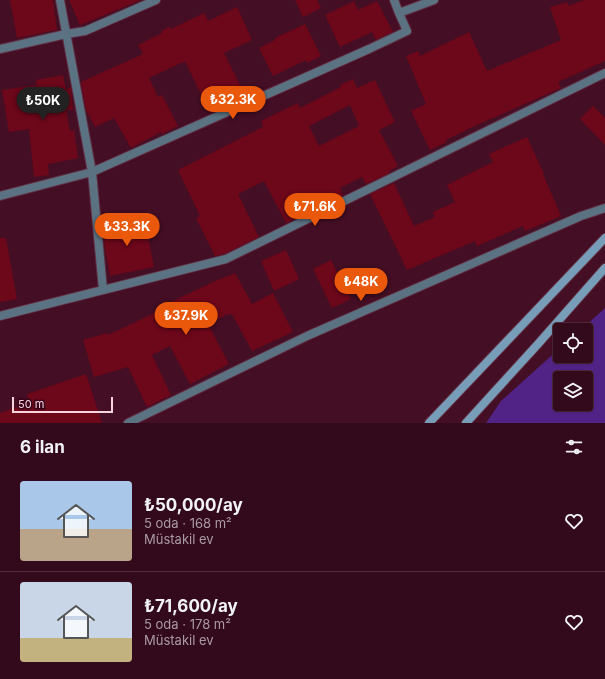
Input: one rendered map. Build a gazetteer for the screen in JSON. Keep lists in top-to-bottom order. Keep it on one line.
{"scale_bar":"50 m","page":{"price":["₺32.3K","₺50K","₺71.6K","₺33.3K","₺48K","₺37.9K"],"scale":"50 m","heading":"6 ilan","list":[{"name":"₺50,000/ay","note":"5 oda · 168 m² · Müstakil ev"},{"name":"₺71,600/ay","note":"5 oda · 178 m² · Müstakil ev"}]}}
